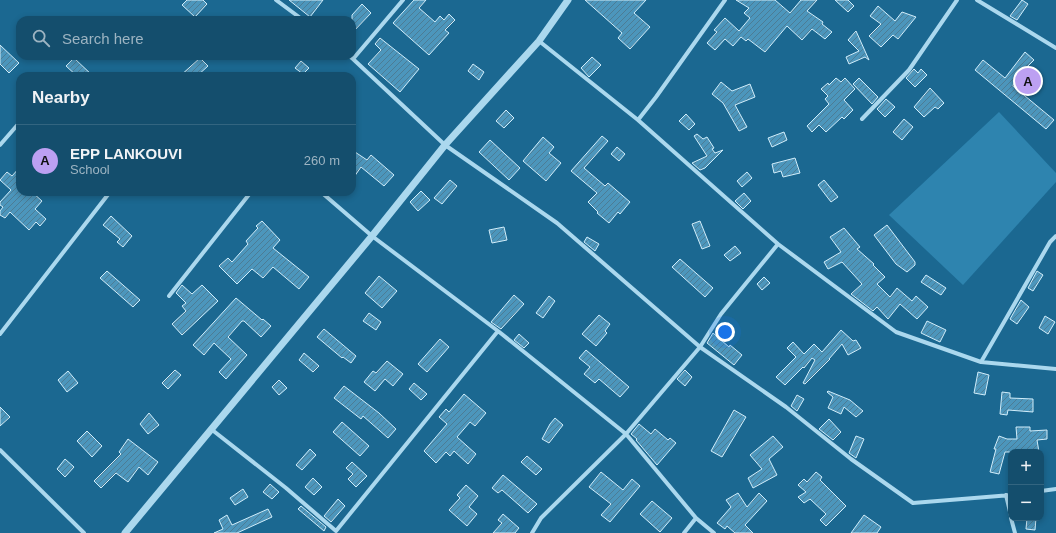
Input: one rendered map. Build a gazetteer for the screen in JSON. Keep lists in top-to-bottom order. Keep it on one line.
{"page":{"search":"Search here","pins":"A","heading":"Nearby","list":[{"mark":"A","name":"EPP LANKOUVI","note":"School","value":"260 m"}],"map_buttons":["+","−"]}}
